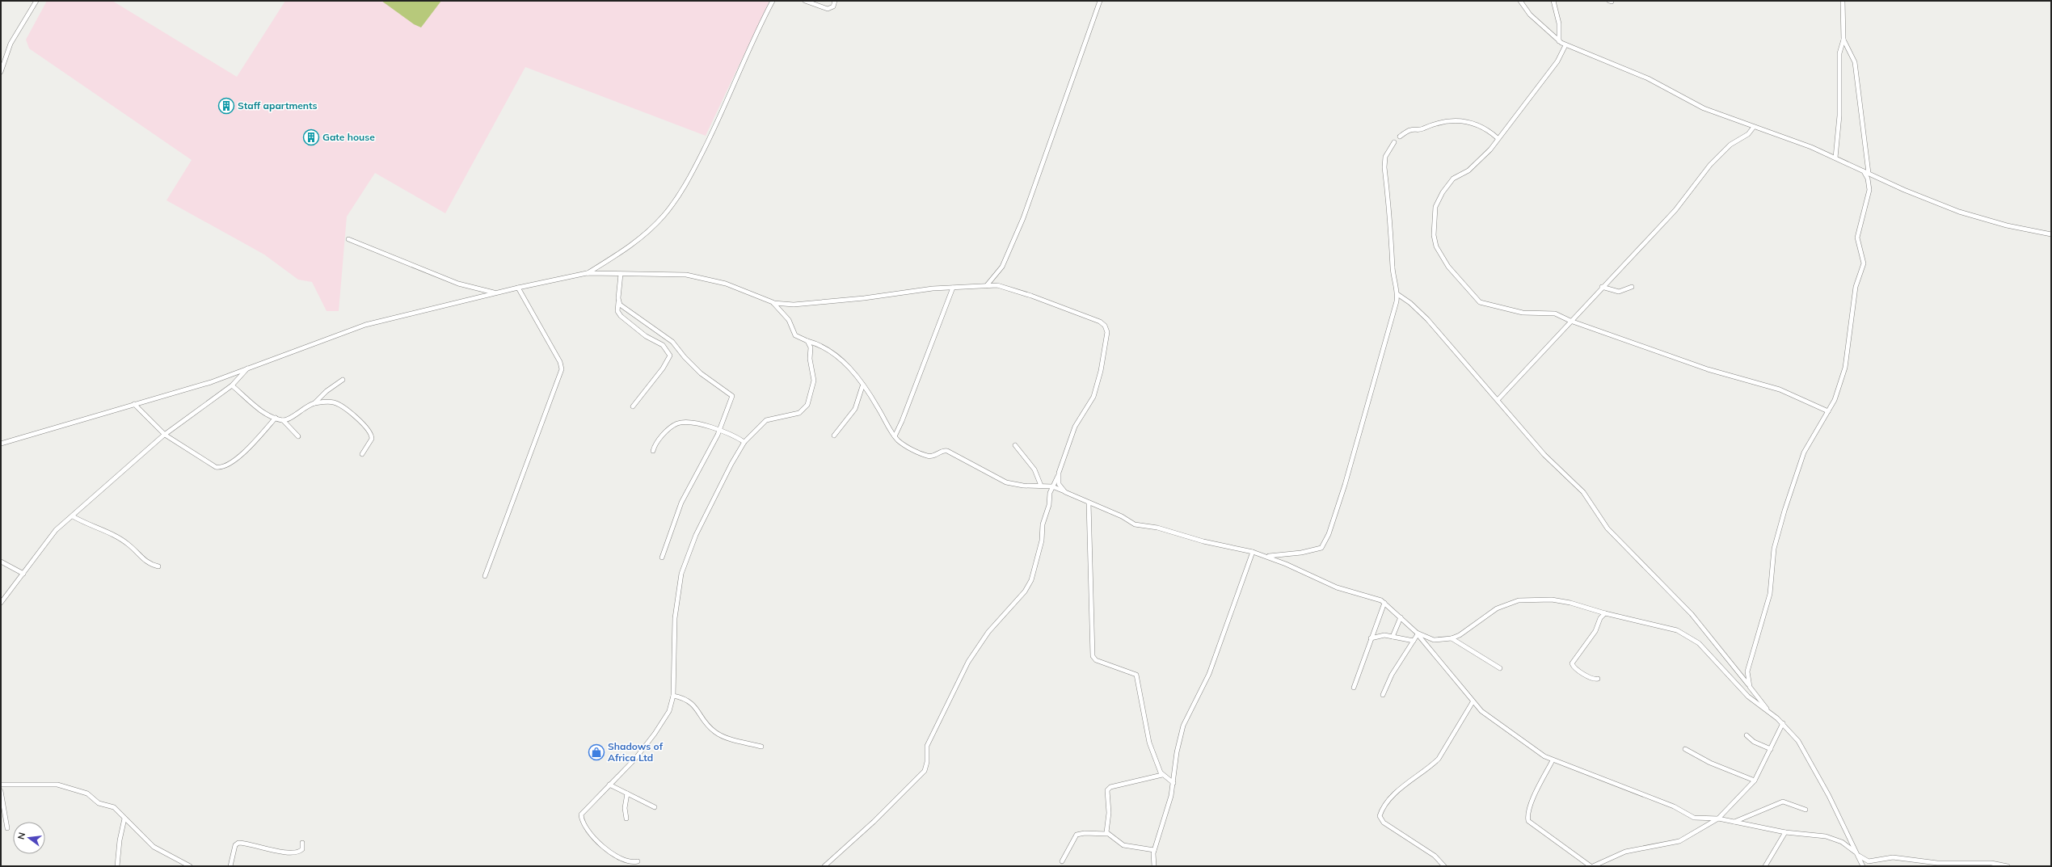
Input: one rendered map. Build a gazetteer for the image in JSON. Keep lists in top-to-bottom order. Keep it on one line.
{"places":{"building":["Staff apartments","Gate house"],"shop":["Shadows of Africa Ltd"]},"north":"left"}
